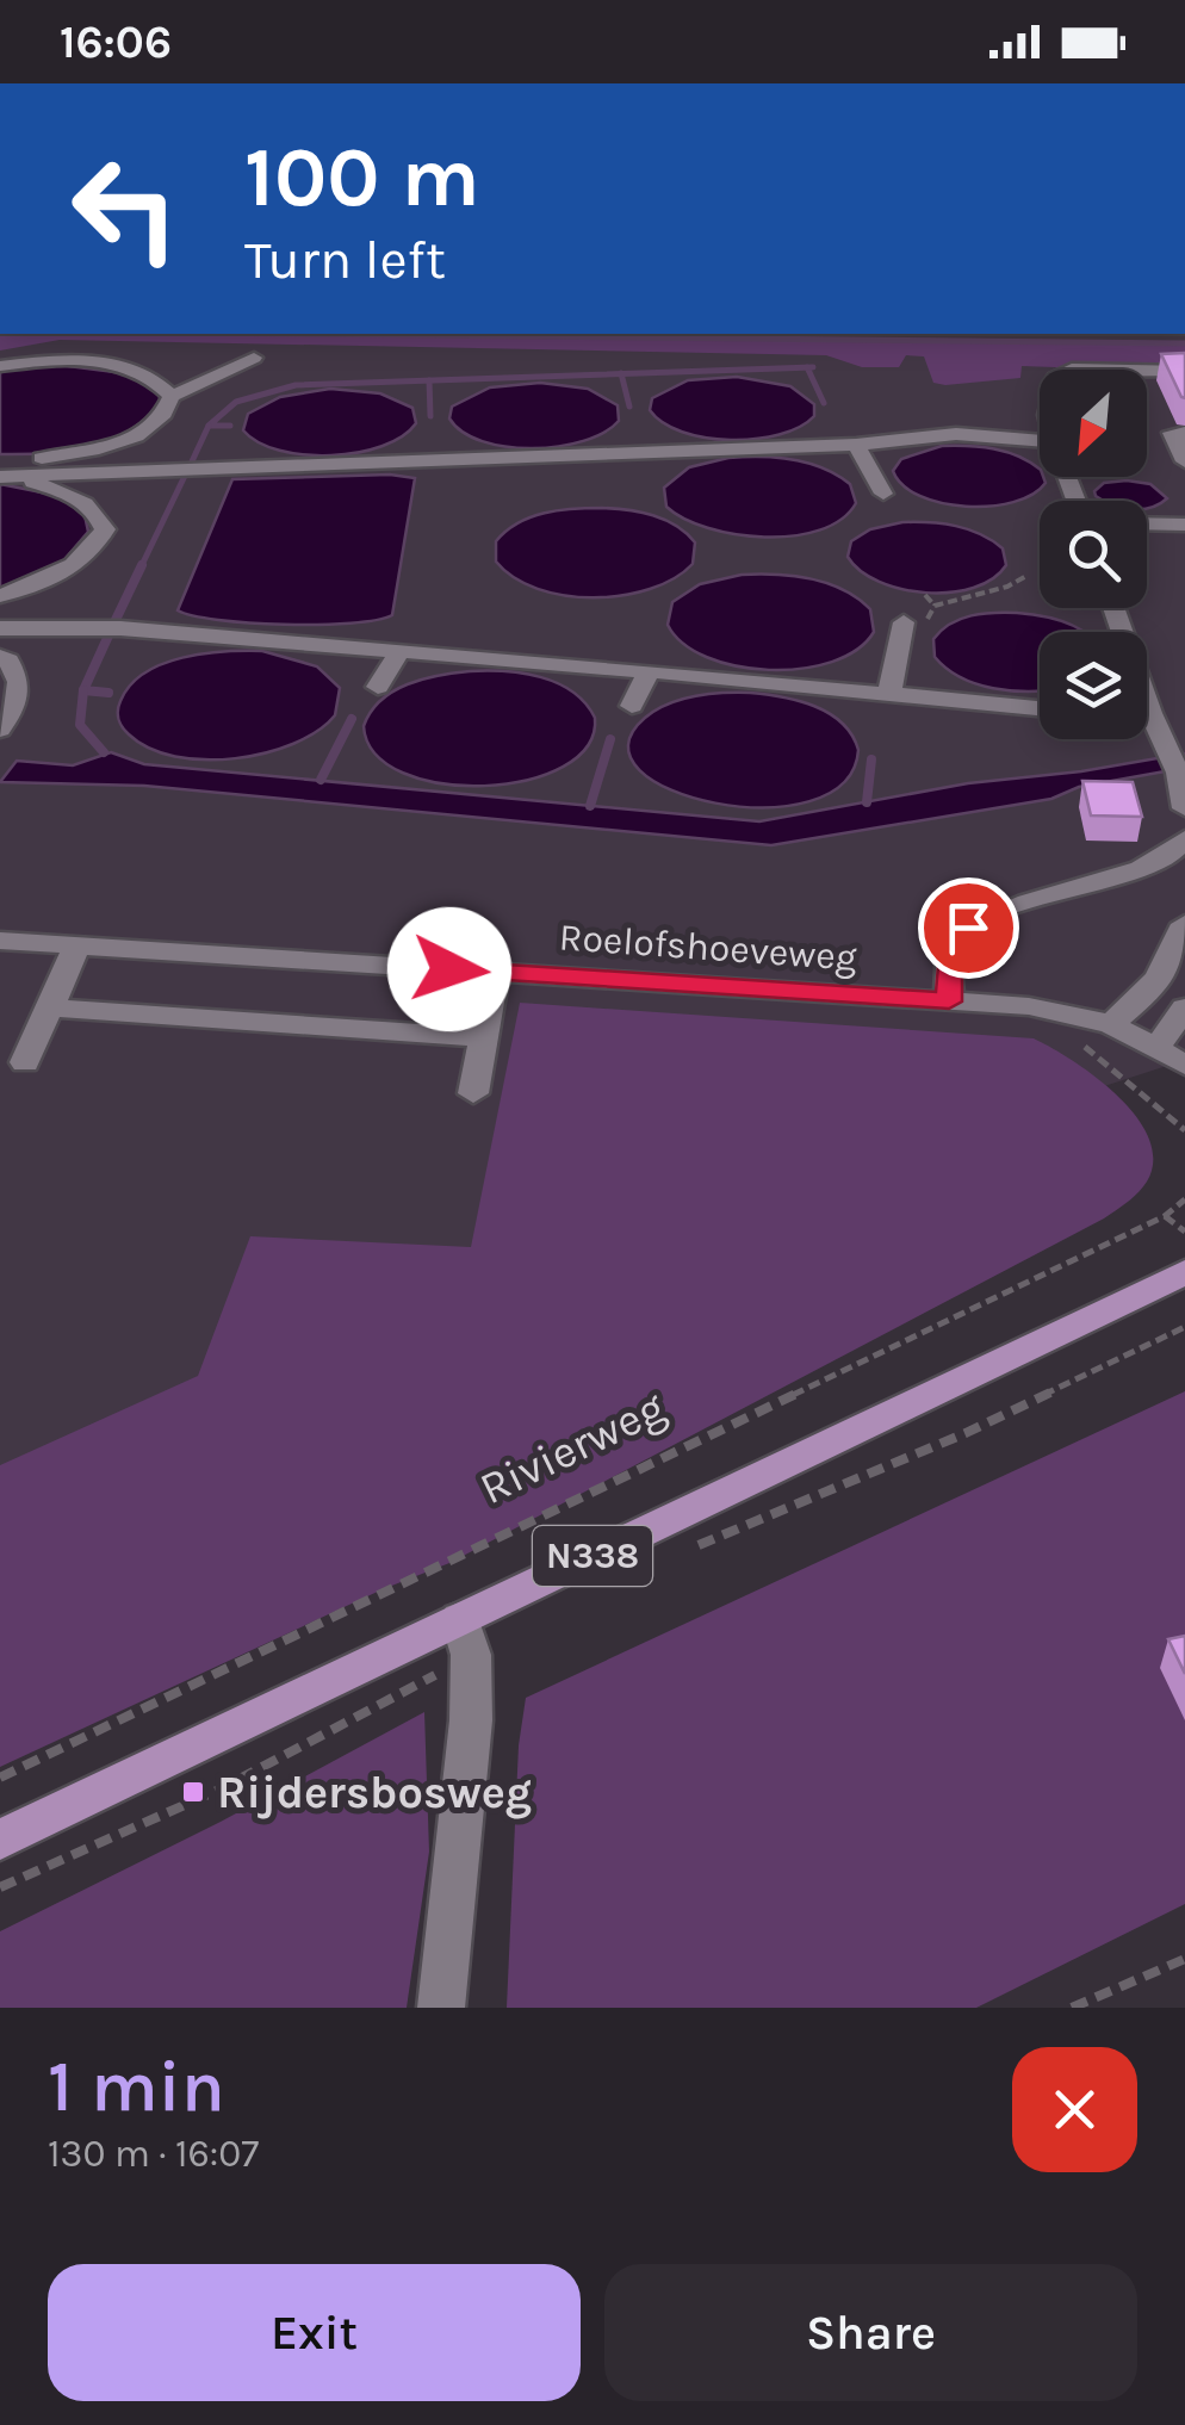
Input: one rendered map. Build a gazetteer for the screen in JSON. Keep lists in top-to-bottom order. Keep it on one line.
{"streets":{"main road":["N338"],"street":["Roelofshoeveweg"],"path":["Rivierweg"]},"places":{"transit":["Rijdersbosweg"]},"north":"bottom left","page":{"status":"16:06","turn":["100 m","Turn left"],"heading":["1 min","130 m · 16:07"],"buttons":["Exit","Share"]}}
